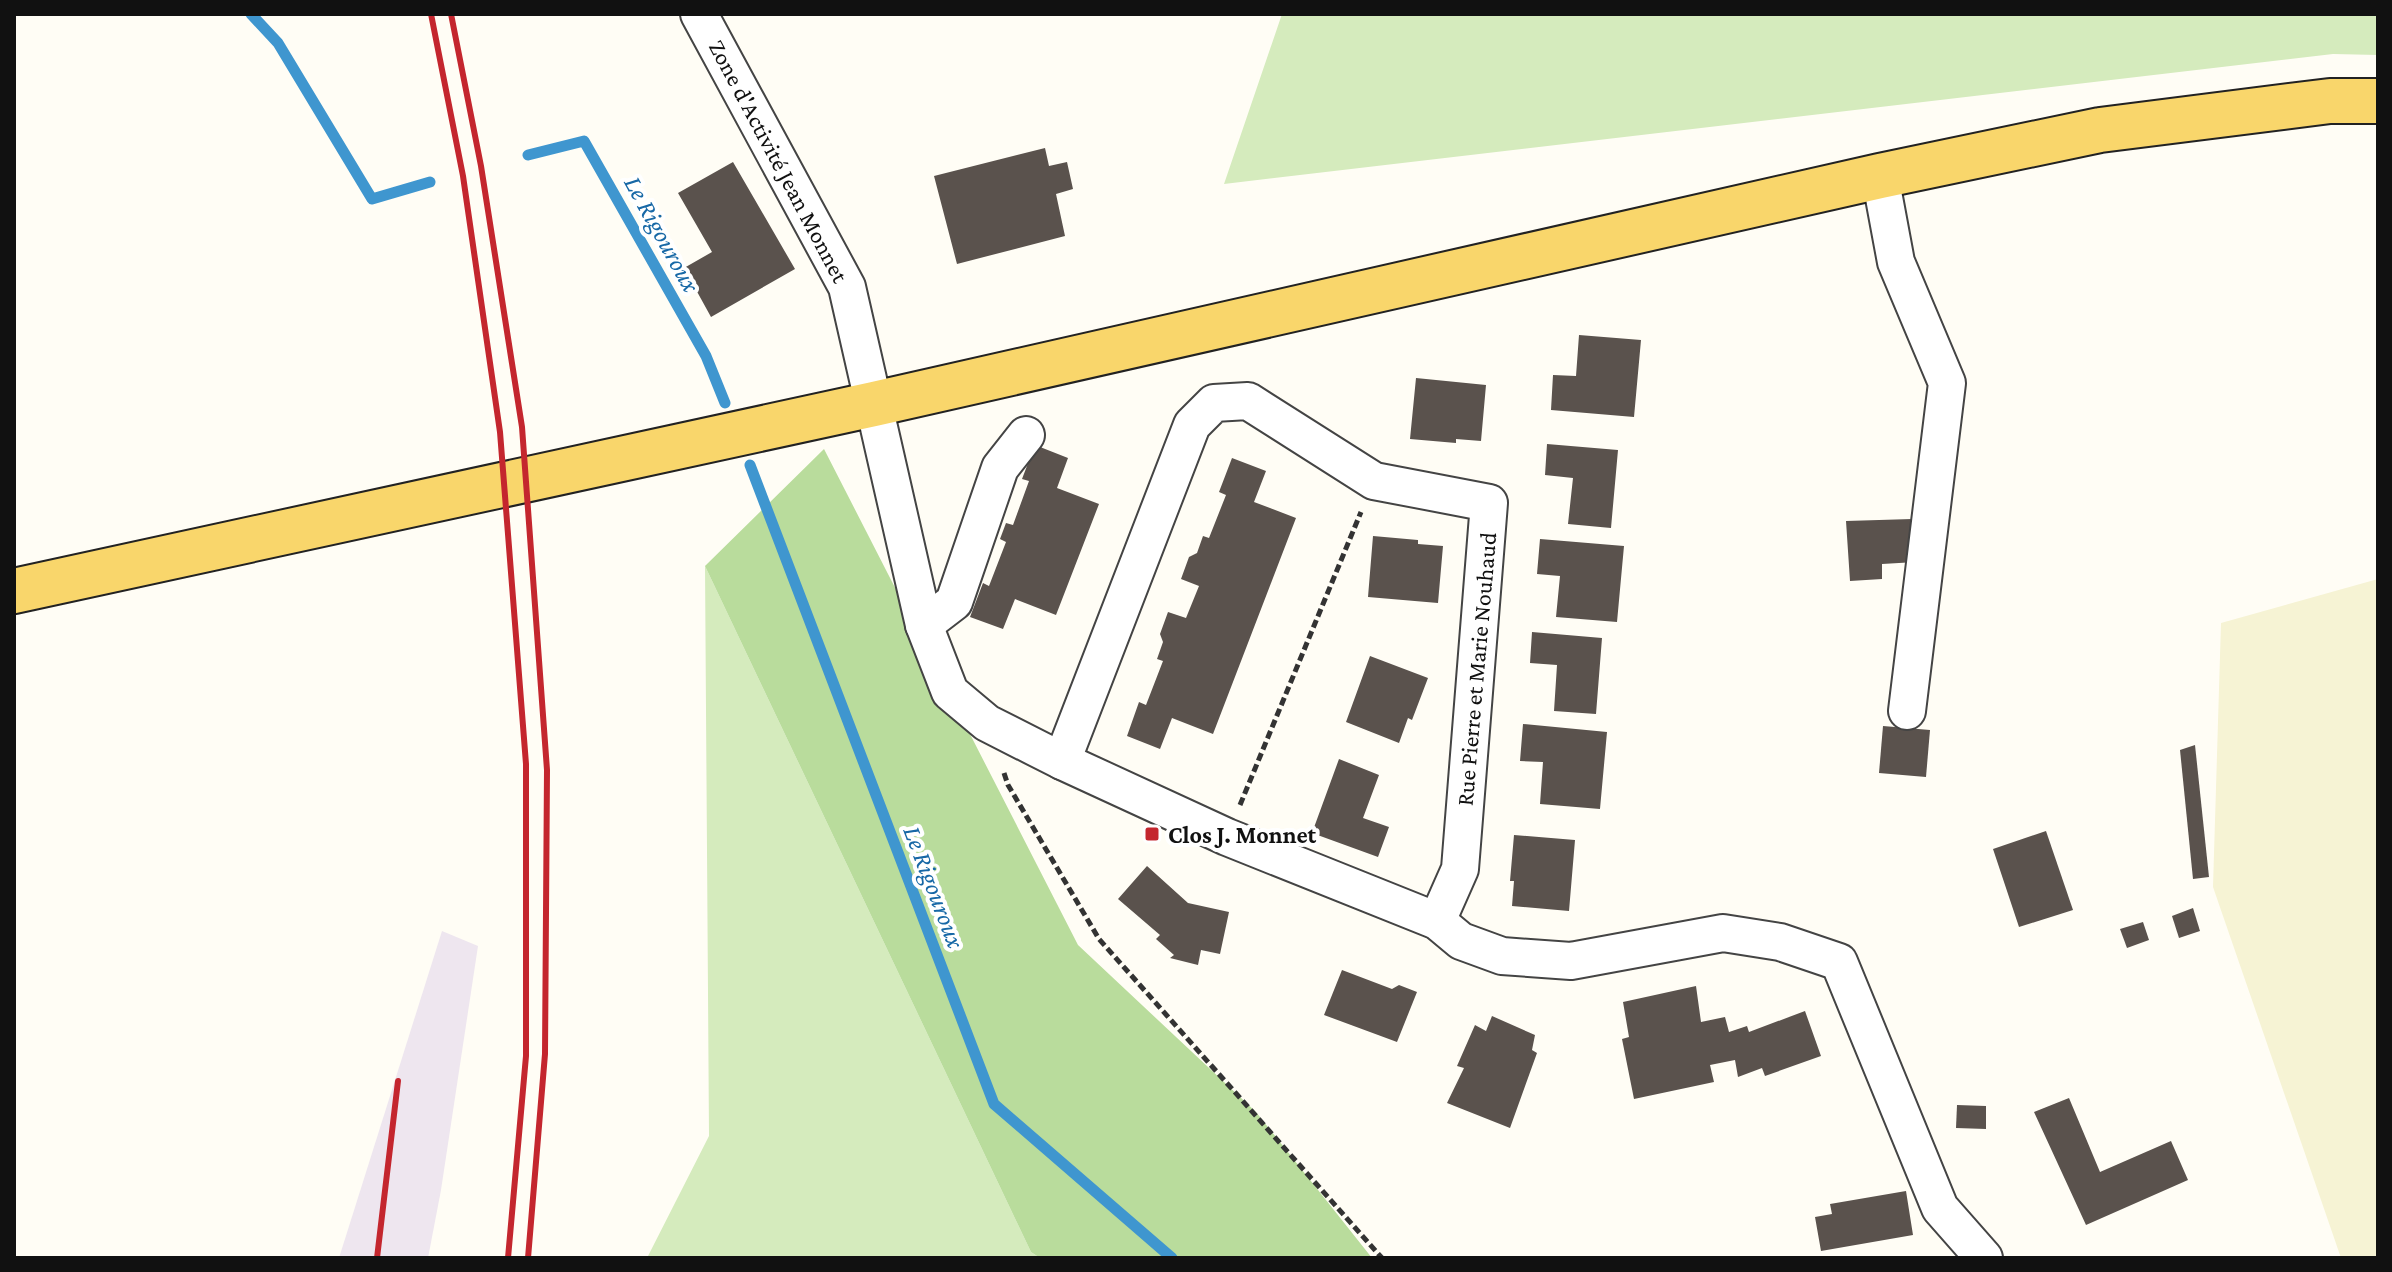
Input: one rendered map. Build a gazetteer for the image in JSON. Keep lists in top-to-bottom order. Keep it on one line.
{"streets":{"street":["Zone d'Activité Jean Monnet","Rue Pierre et Marie Nouhaud"]},"water":["Le Rigouroux"],"places":{"transit":["Clos J. Monnet"]}}
